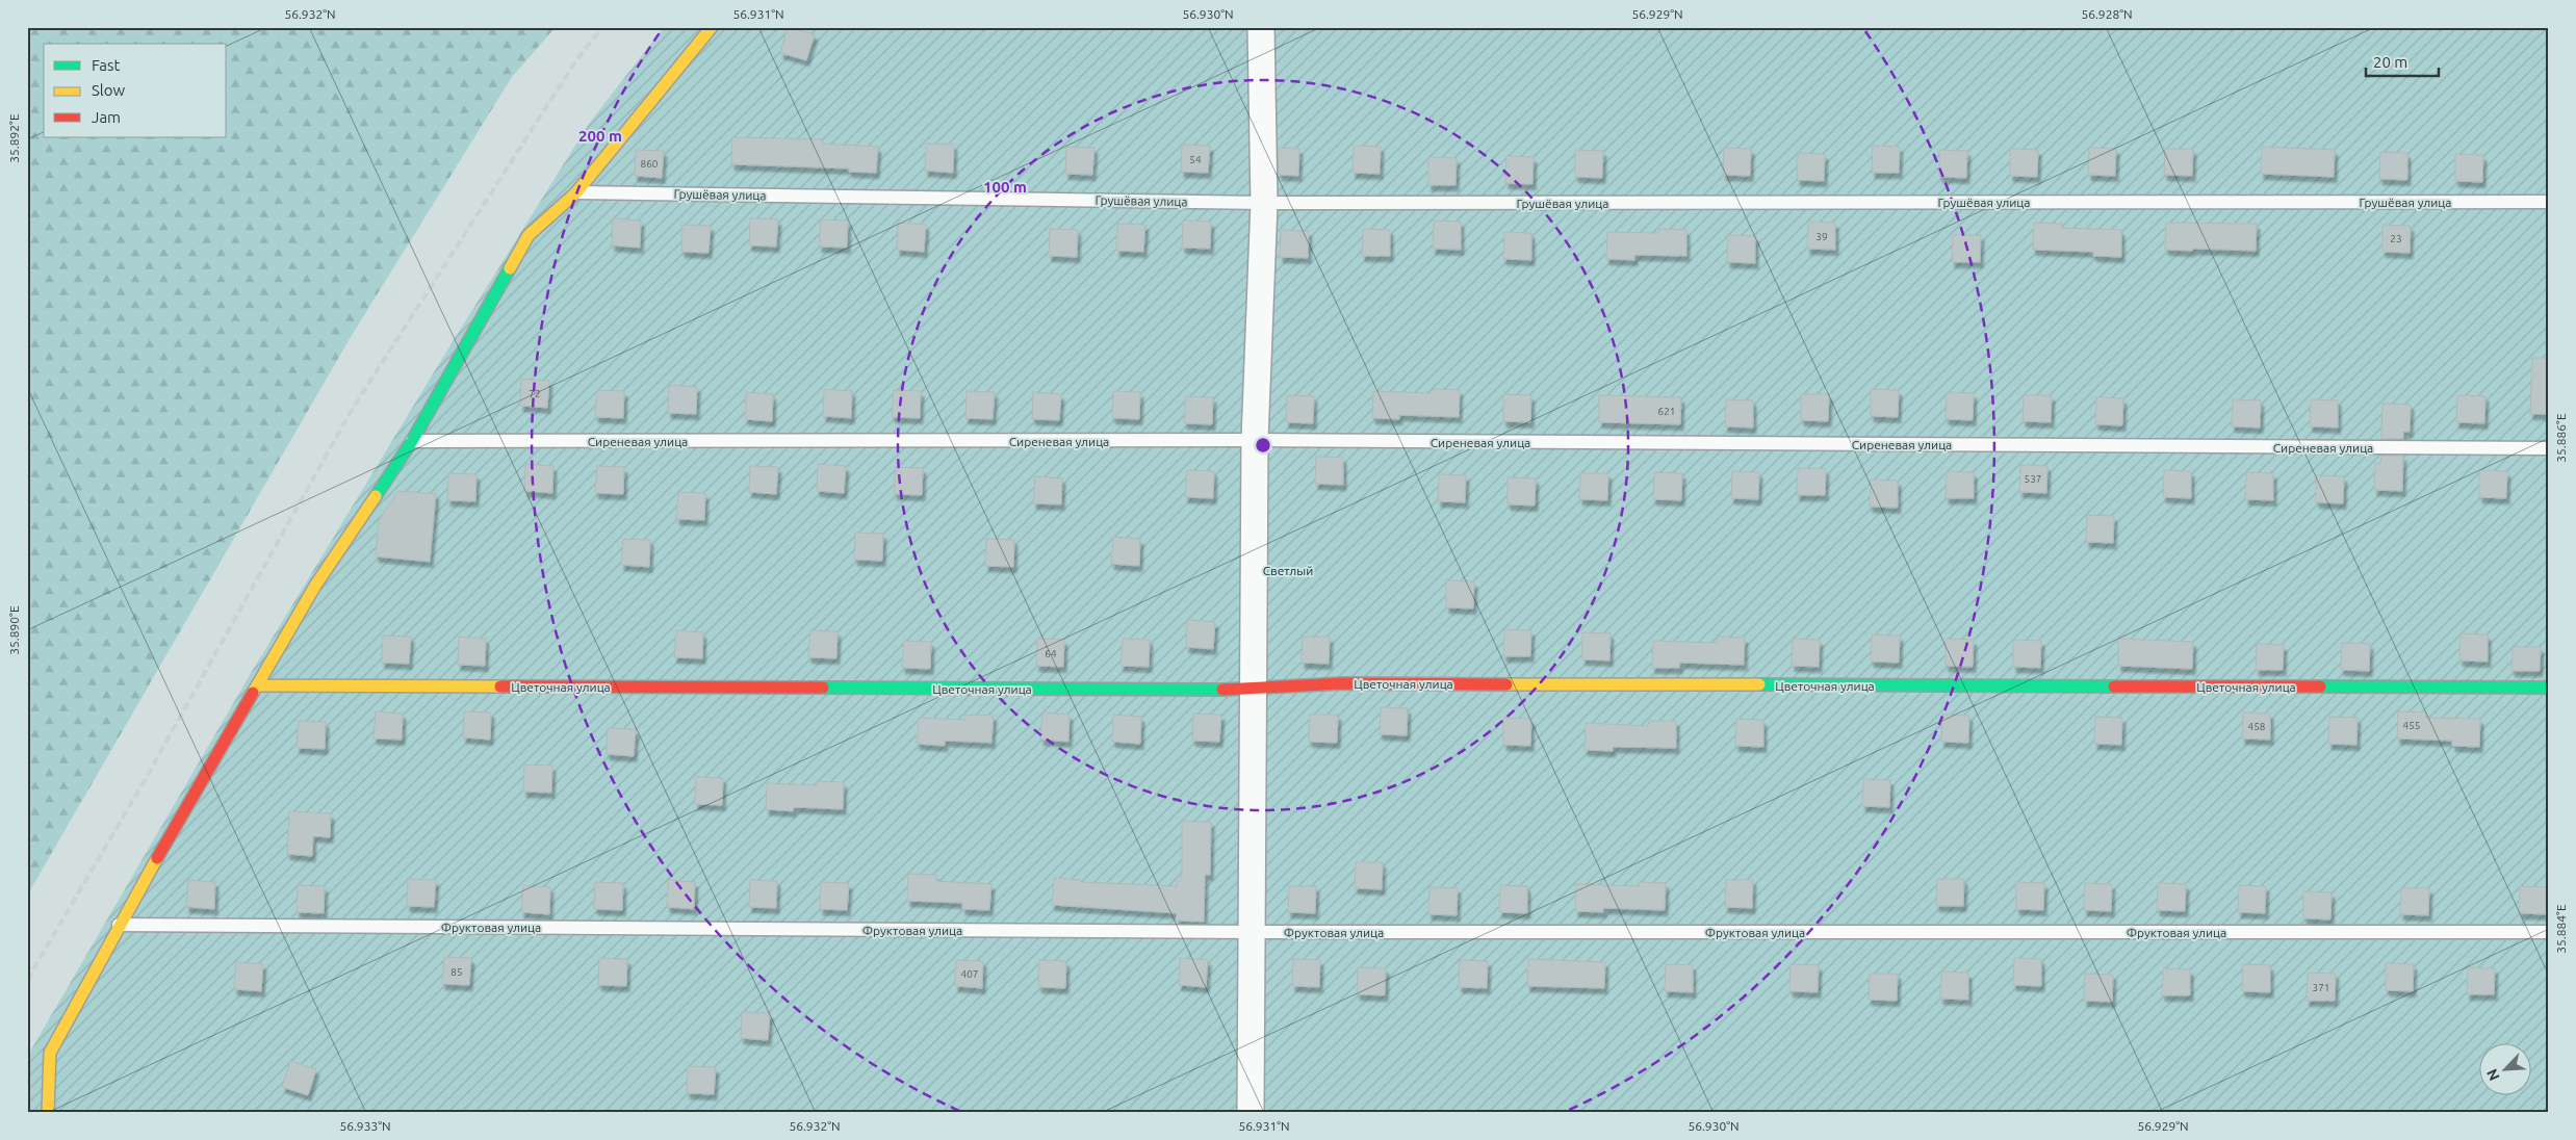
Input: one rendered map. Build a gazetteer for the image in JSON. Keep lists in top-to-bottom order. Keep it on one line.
{"streets":{"street":["Цветочная улица"],"lane":["Грушёвая улица","Сиреневая улица","Фруктовая улица"]},"parks":["Светлый"],"house_numbers":["54","860","39","23","72","621","537","64","455","458","85","407","371"],"legend":["Fast","Slow","Jam"],"scale_bar":"20 m","north":"bottom left","coordinates":["56.932°N","56.931°N","56.930°N","56.929°N","56.928°N","35.892°E","35.886°E","35.890°E","35.884°E","56.933°N"],"rings":["200 m","100 m"]}
